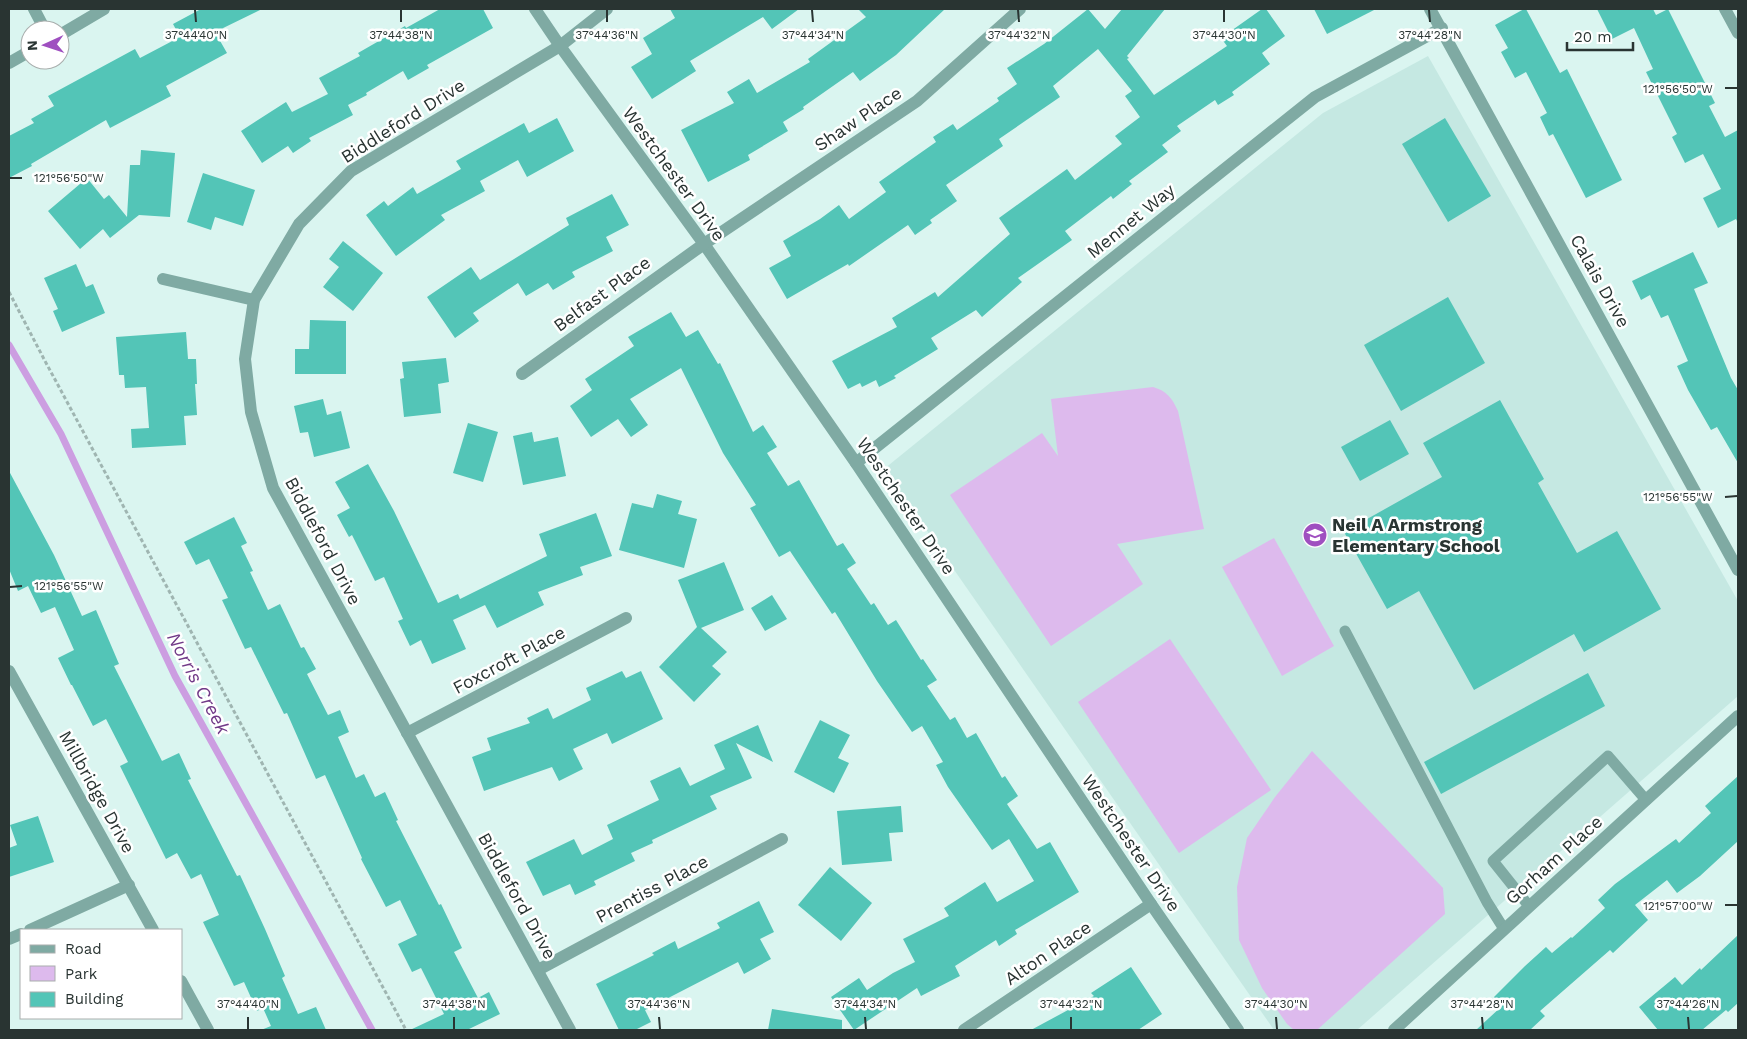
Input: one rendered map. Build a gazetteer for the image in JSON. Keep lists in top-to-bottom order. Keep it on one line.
{"streets":{"street":["Shaw Place","Biddleford Drive","Westchester Drive","Mennet Way","Calais Drive","Belfast Place","Foxcroft Place","Millbridge Drive","Gorham Place","Prentiss Place","Alton Place"]},"crossings":[["Shaw Place","Westchester Drive"],["Shaw Place","Belfast Place"],["Biddleford Drive","Westchester Drive"],["Biddleford Drive","Foxcroft Place"],["Biddleford Drive","Prentiss Place"],["Westchester Drive","Mennet Way"],["Westchester Drive","Belfast Place"],["Westchester Drive","Alton Place"],["Mennet Way","Calais Drive"]],"water":["Norris Creek"],"places":{"school or university":["Neil A Armstrong Elementary School"]},"legend":["Road","Park","Building"],"scale_bar":"20 m","north":"left","coordinates":["37°44'40\"N","37°44'38\"N","37°44'36\"N","37°44'34\"N","37°44'32\"N","37°44'30\"N","37°44'28\"N","121°56'50\"W","121°56'55\"W","121°57'00\"W","37°44'26\"N"]}
